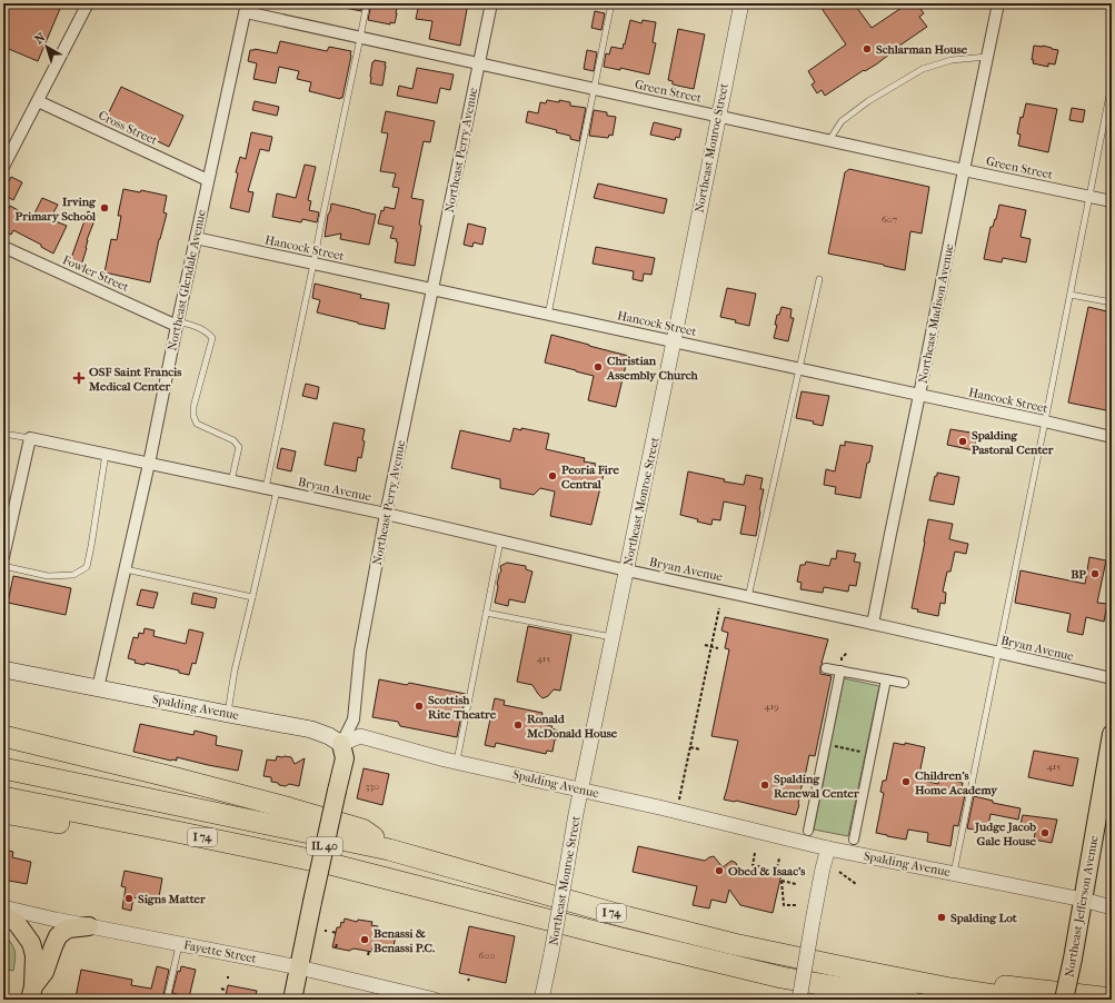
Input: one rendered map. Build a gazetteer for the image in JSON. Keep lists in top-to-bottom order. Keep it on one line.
{"streets":{"highway":["I 74"],"main road":["Spalding Avenue","IL 40","Northeast Jefferson Avenue"],"street":["Green Street","Cross Street","Northeast Monroe Street","Northeast Perry Avenue","Hancock Street","Fowler Street","Northeast Glendale Avenue","Northeast Madison Avenue","Bryan Avenue","Fayette Street"]},"crossings":[["Green Street","Northeast Monroe Street"],["Green Street","Northeast Perry Avenue"],["Green Street","Northeast Glendale Avenue"],["Green Street","Northeast Madison Avenue"],["Cross Street","Northeast Glendale Avenue"],["Northeast Monroe Street","Hancock Street"],["Northeast Monroe Street","Bryan Avenue"],["Northeast Monroe Street","Spalding Avenue"],["Northeast Perry Avenue","Hancock Street"],["Northeast Perry Avenue","Bryan Avenue"],["Northeast Perry Avenue","Spalding Avenue"],["Northeast Perry Avenue","IL 40"],["Hancock Street","Northeast Glendale Avenue"],["Hancock Street","Northeast Madison Avenue"],["Fowler Street","Northeast Glendale Avenue"],["Northeast Glendale Avenue","Bryan Avenue"],["Northeast Glendale Avenue","Spalding Avenue"],["Northeast Madison Avenue","Bryan Avenue"],["Spalding Avenue","IL 40"],["Spalding Avenue","Northeast Jefferson Avenue"],["IL 40","Fayette Street"]],"places":{"other":["Schlarman House","Irving Primary School","Christian Assembly Church","Spalding Pastoral Center","Peoria Fire Central","BP","Scottish Rite Theatre","Ronald McDonald House","Children's Home Academy","Spalding Renewal Center","Judge Jacob Gale House","Obed & Isaac's","Signs Matter","Spalding Lot","Benassi & Benassi P.C."],"health":["OSF Saint Francis Medical Center"]},"house_numbers":["607","415","419","415","330","600"],"north":"top left"}
